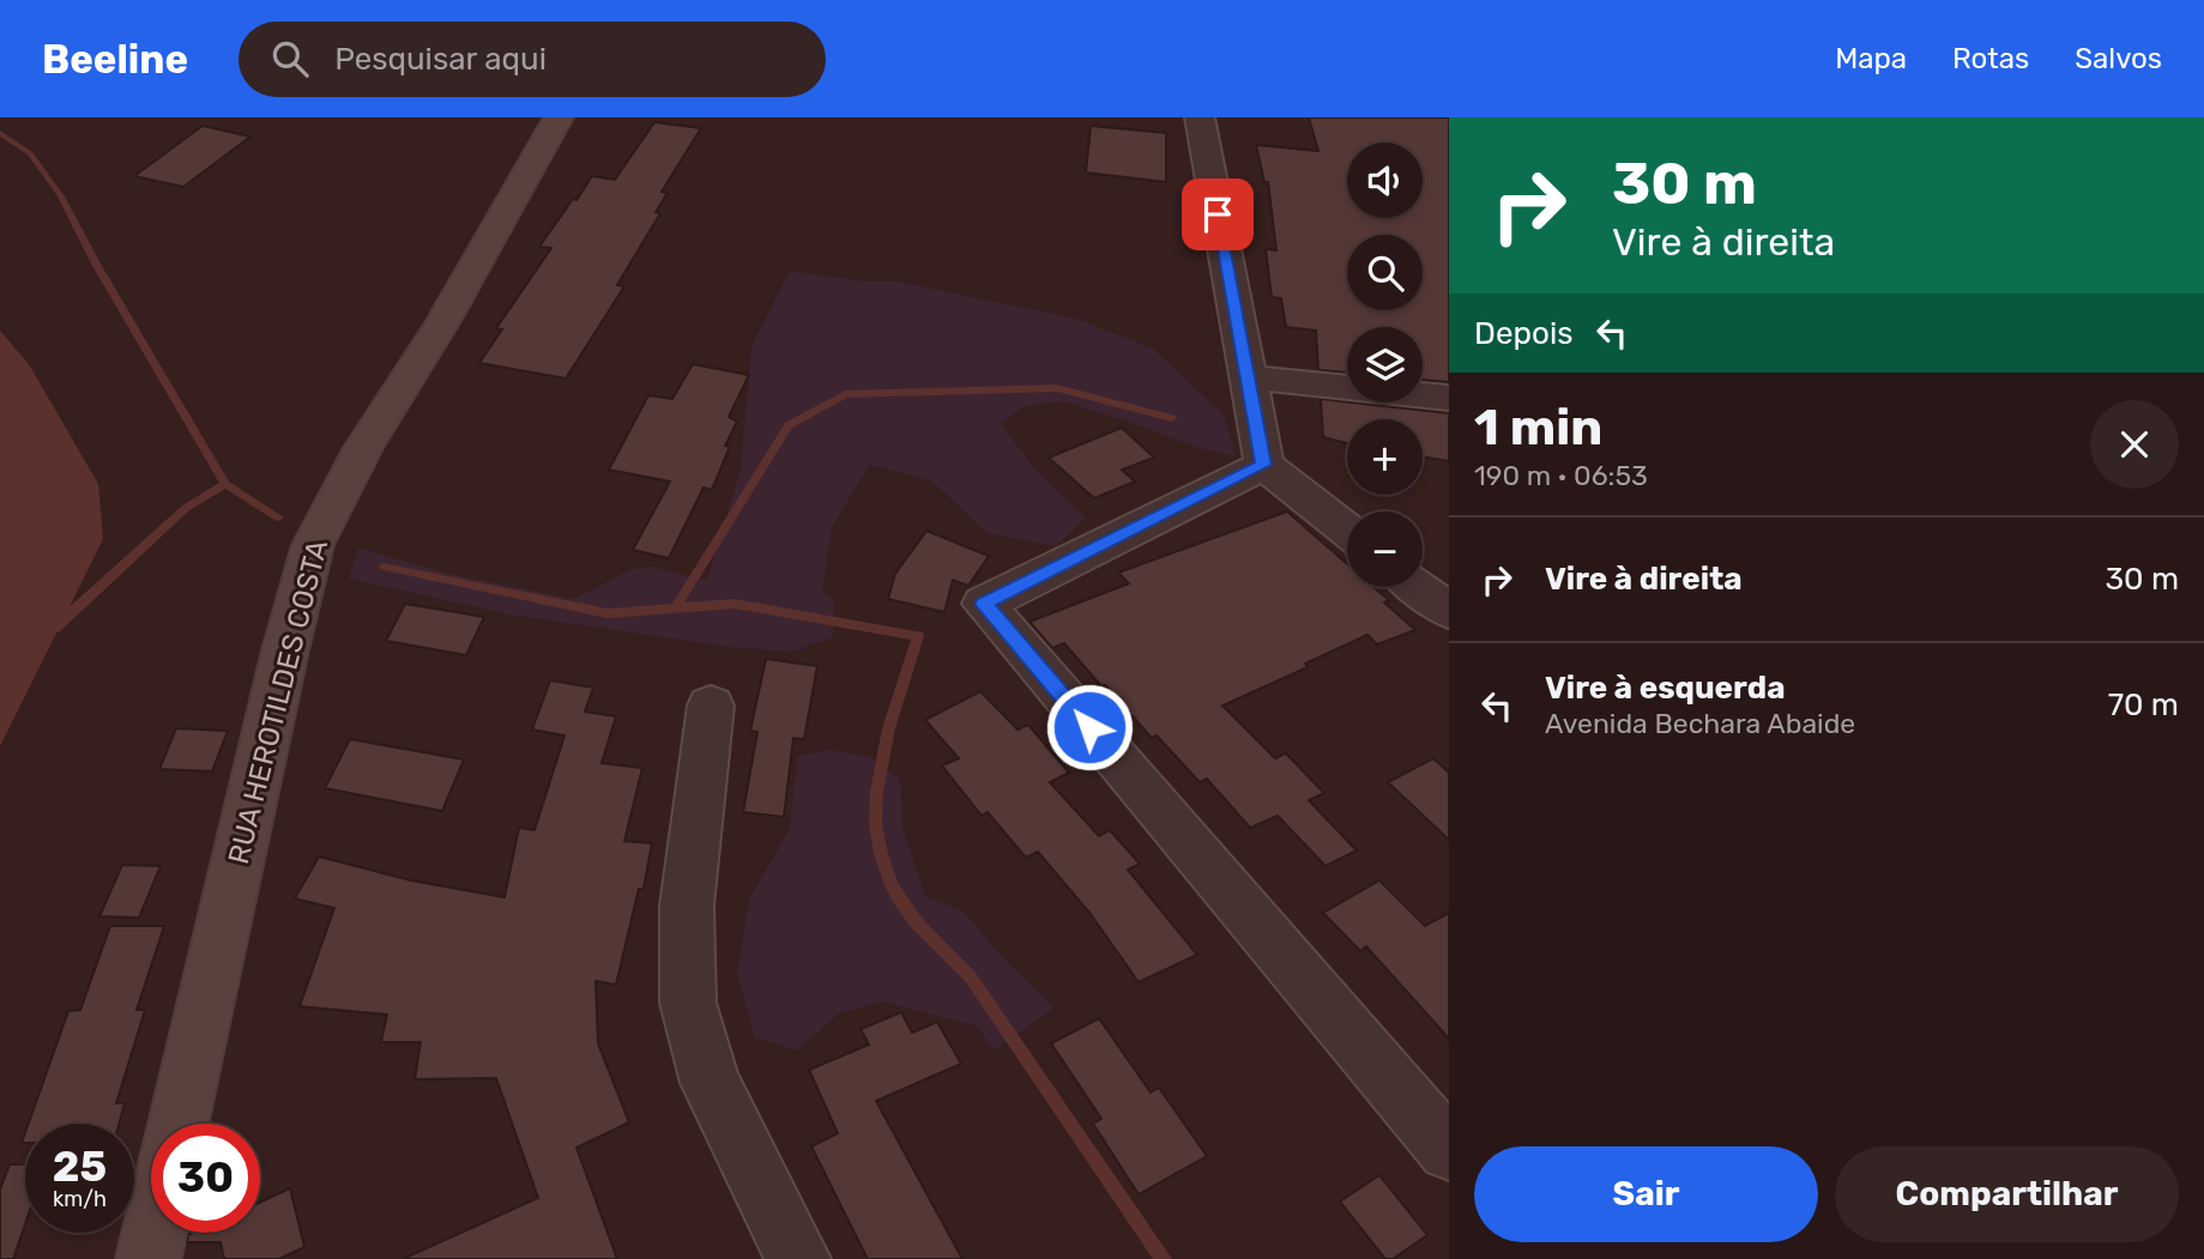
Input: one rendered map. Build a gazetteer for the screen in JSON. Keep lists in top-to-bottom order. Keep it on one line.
{"streets":{"street":["RUA HEROTILDES COSTA"]},"page":{"header":"Beeline","search":"Pesquisar aqui","nav":["Mapa","Rotas","Salvos"],"turn":["30 m","Vire à direita"],"map_buttons":["+","−"],"then":"Depois","heading":["1 min","190 m · 06:53"],"list":[{"name":"Vire à direita","value":"30 m"},{"name":"Vire à esquerda","note":"Avenida Bechara Abaide","value":"70 m"}],"speed":"25 km/h","limit":"30","buttons":["Sair","Compartilhar"]}}
